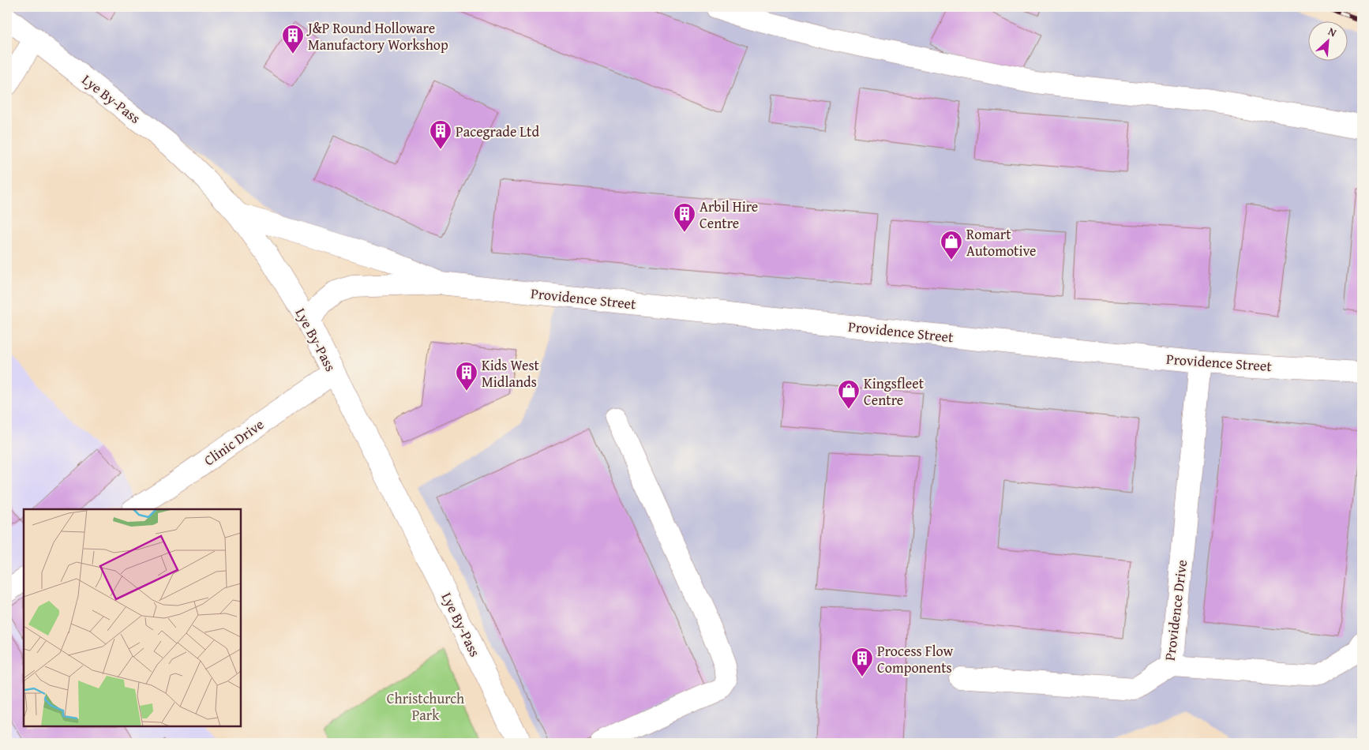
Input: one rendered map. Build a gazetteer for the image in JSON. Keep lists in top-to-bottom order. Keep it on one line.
{"streets":{"main road":["Lye By-Pass","Providence Street","Clinic Drive","Providence Drive"]},"crossings":[["Lye By-Pass","Providence Street"],["Lye By-Pass","Clinic Drive"],["Providence Street","Providence Drive"]],"parks":["Christchurch Park"],"places":{"building":["J&P Round Holloware Manufactory Workshop","Pacegrade Ltd","Arbil Hire Centre","Kids West Midlands","Process Flow Components"],"shop":["Romart Automotive","Kingsfleet Centre"]},"north":"top right"}
